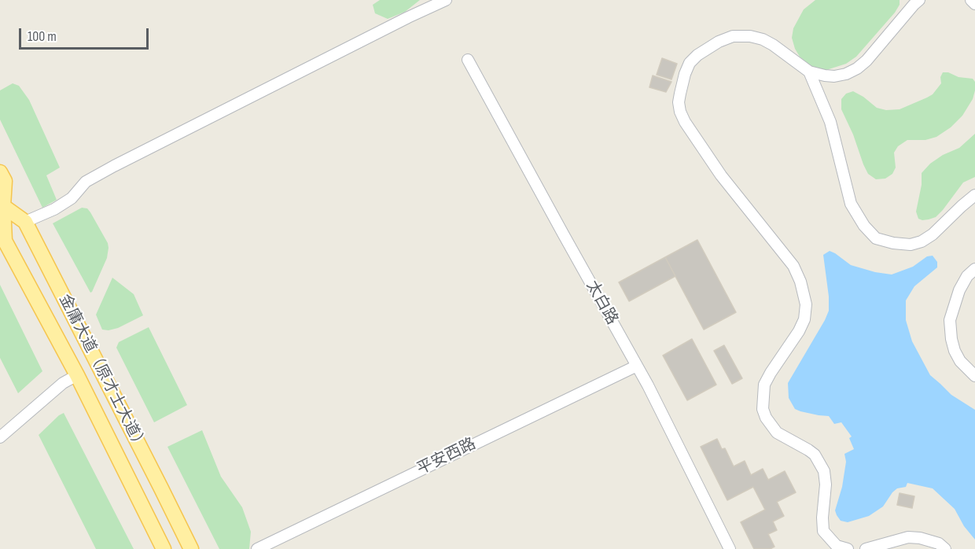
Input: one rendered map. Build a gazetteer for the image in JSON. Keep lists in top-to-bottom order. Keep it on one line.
{"streets":{"main road":["金庸大道（原才士大道）"],"street":["太白路","平安西路"]},"crossings":[["太白路","平安西路"]],"scale_bar":"100 m"}
